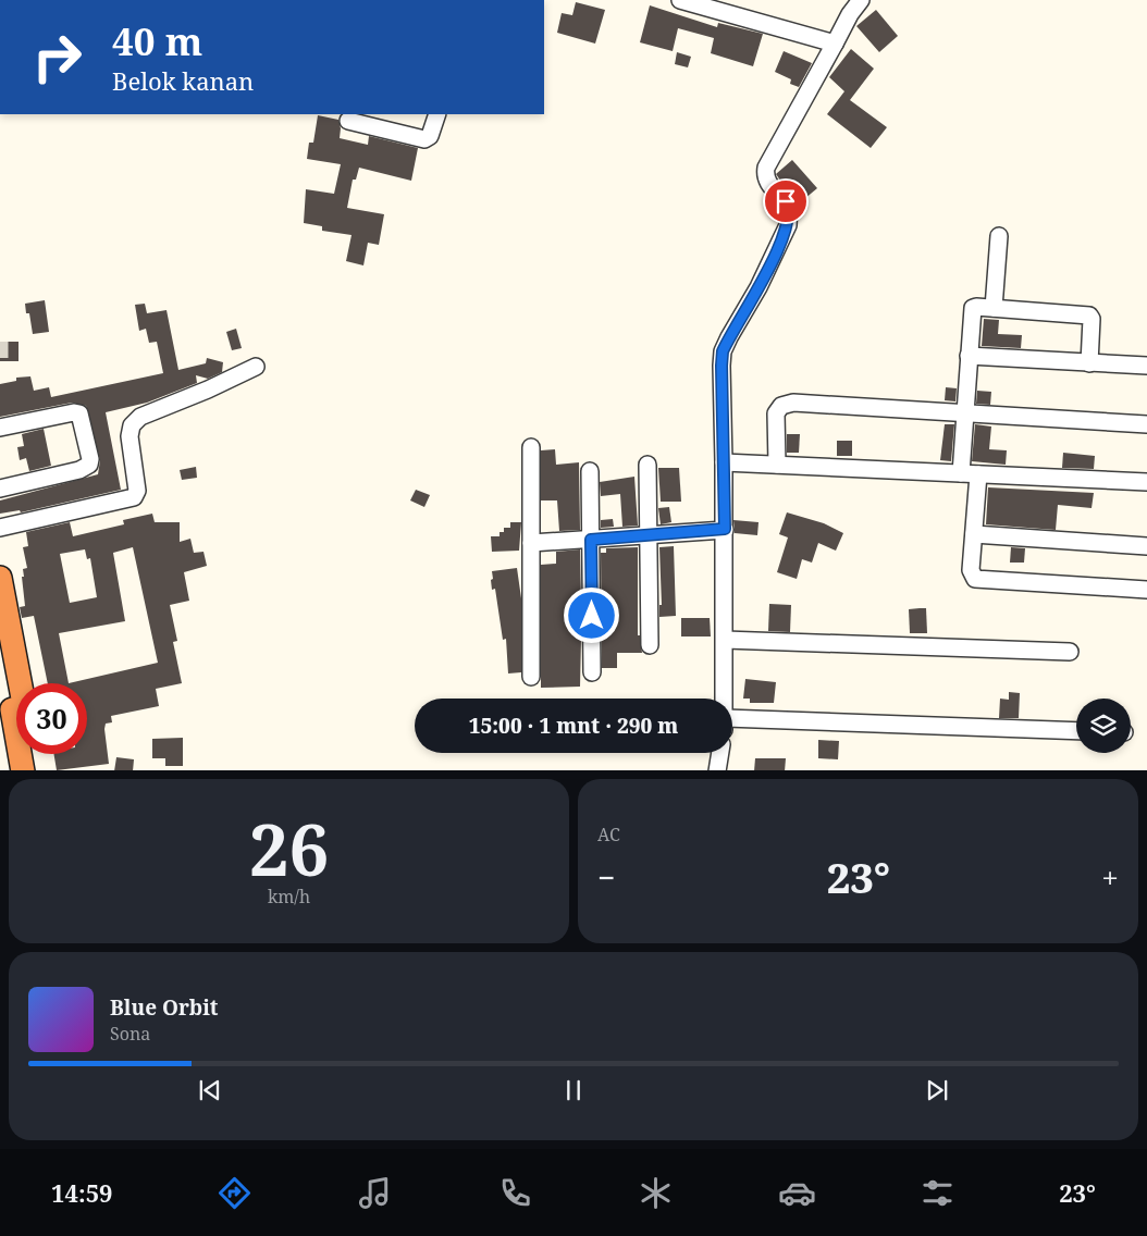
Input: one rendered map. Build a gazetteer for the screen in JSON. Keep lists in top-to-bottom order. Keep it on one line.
{"page":{"turn":["40 m","Belok kanan"],"limit":"30","trip":"15:00 · 1 mnt · 290 m","tile":[["26","km/h"],"AC"],"heat":["−","23°","+"],"song":["Blue Orbit","Sona"],"tabs":["14:59","23°"]}}
